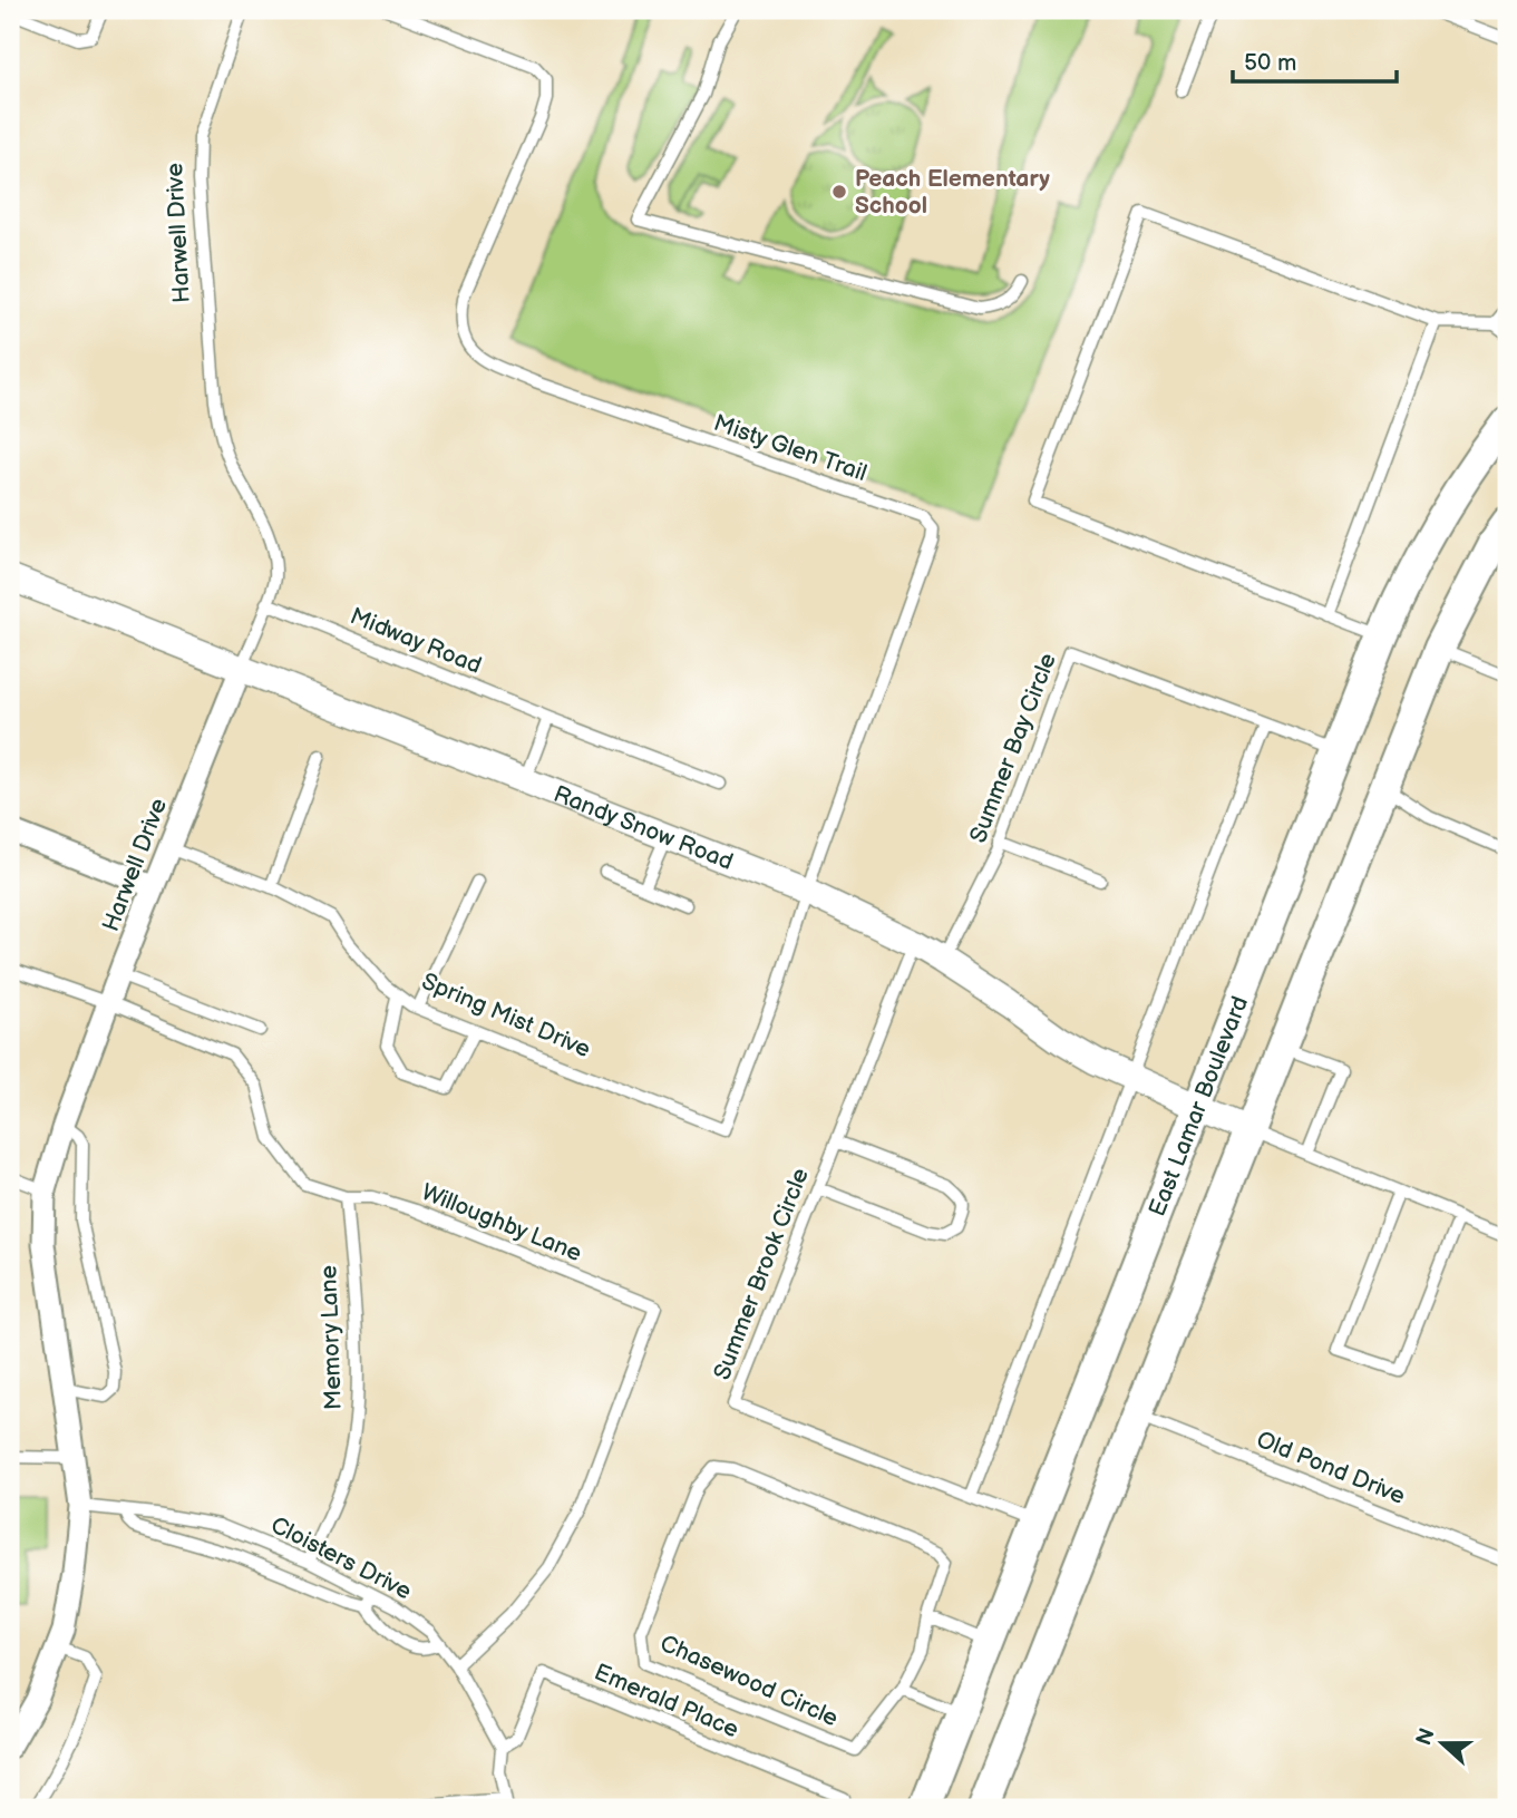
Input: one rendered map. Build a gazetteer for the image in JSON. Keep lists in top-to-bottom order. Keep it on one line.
{"streets":{"main road":["East Lamar Boulevard"],"street":["Harwell Drive","Randy Snow Road"],"lane":["Misty Glen Trail","Midway Road","Summer Bay Circle","Spring Mist Drive","Willoughby Lane","Summer Brook Circle","Memory Lane","Old Pond Drive","Cloisters Drive","Chasewood Circle","Emerald Place"]},"crossings":[["Harwell Drive","Midway Road"],["Harwell Drive","Randy Snow Road"],["Harwell Drive","Spring Mist Drive"],["Harwell Drive","Willoughby Lane"],["Harwell Drive","Cloisters Drive"],["Misty Glen Trail","Randy Snow Road"],["Misty Glen Trail","Spring Mist Drive"],["Summer Bay Circle","Randy Snow Road"],["Summer Bay Circle","East Lamar Boulevard"],["Randy Snow Road","East Lamar Boulevard"],["Randy Snow Road","Summer Brook Circle"],["East Lamar Boulevard","Summer Brook Circle"],["Willoughby Lane","Memory Lane"],["Willoughby Lane","Cloisters Drive"],["Memory Lane","Cloisters Drive"],["Cloisters Drive","Emerald Place"]],"places":["Peach Elementary School"],"scale_bar":"50 m","north":"left"}
